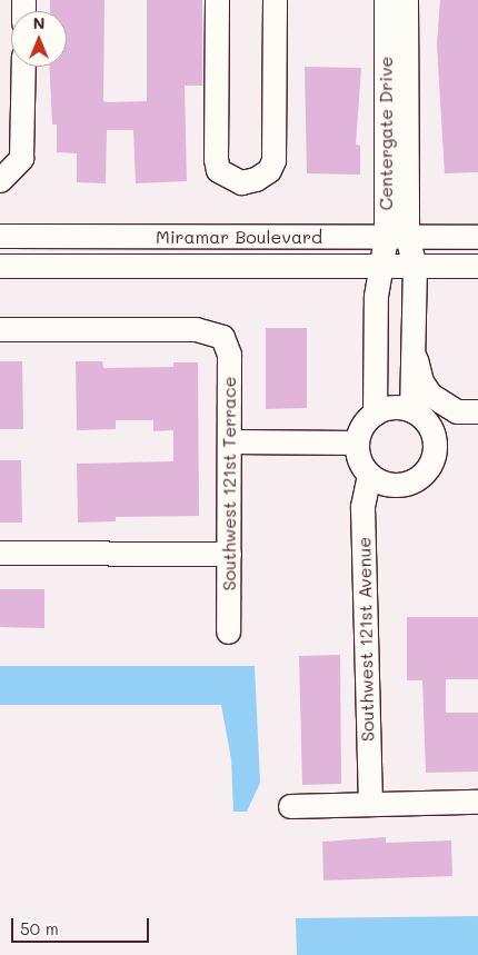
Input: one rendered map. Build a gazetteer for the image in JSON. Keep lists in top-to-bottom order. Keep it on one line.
{"streets":{"street":["Centergate Drive","Miramar Boulevard","Southwest 121st Terrace","Southwest 121st Avenue"]},"crossings":[["Centergate Drive","Miramar Boulevard"]],"scale_bar":"50 m","north":"top"}
